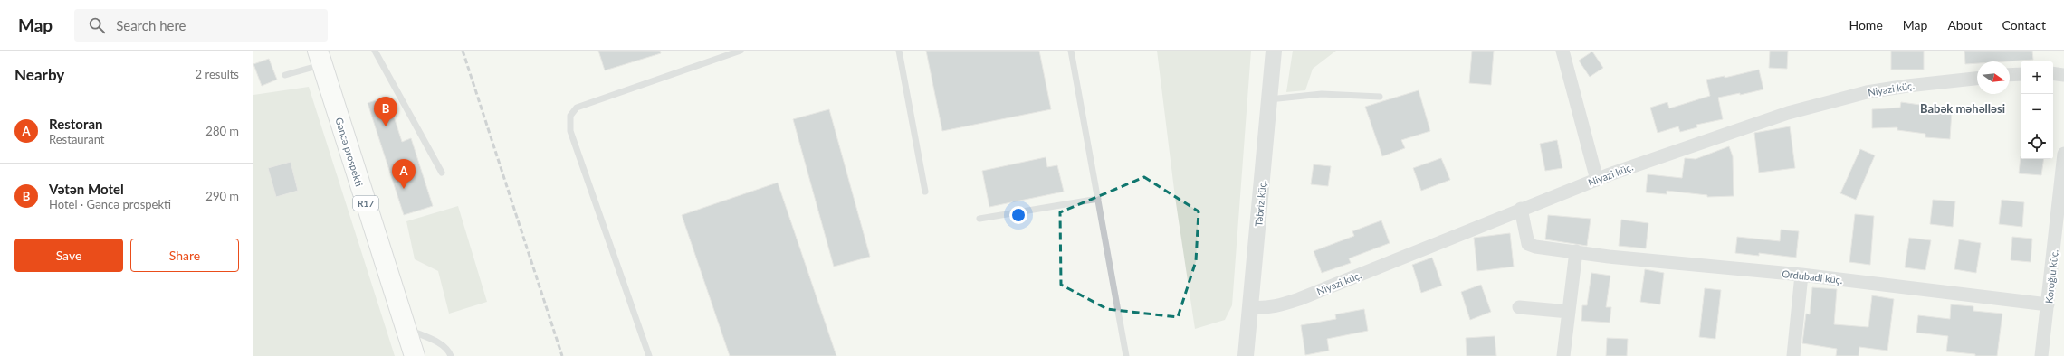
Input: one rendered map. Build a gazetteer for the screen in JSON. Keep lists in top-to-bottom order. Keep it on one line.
{"streets":{"main road":["Gəncə prospekti","R17"],"street":["Niyazi küç.","Təbriz küç.","Ordubadi küç.","Koroğlu küç."]},"crossings":[["Niyazi küç.","Təbriz küç."],["Niyazi küç.","Ordubadi küç."],["Ordubadi küç.","Koroğlu küç."]],"districts":["Babək məhəlləsi"],"north":"right","page":{"header":"Map","search":"Search here","nav":["Home","Map","About","Contact"],"heading":["Nearby","2 results"],"map_buttons":["+","−"],"pins":["B","A"],"list":[{"mark":"A","name":"Restoran","note":"Restaurant","value":"280 m"},{"mark":"B","name":"Vətən Motel","note":"Hotel · Gəncə prospekti","value":"290 m"}],"buttons":["Save","Share"]}}
